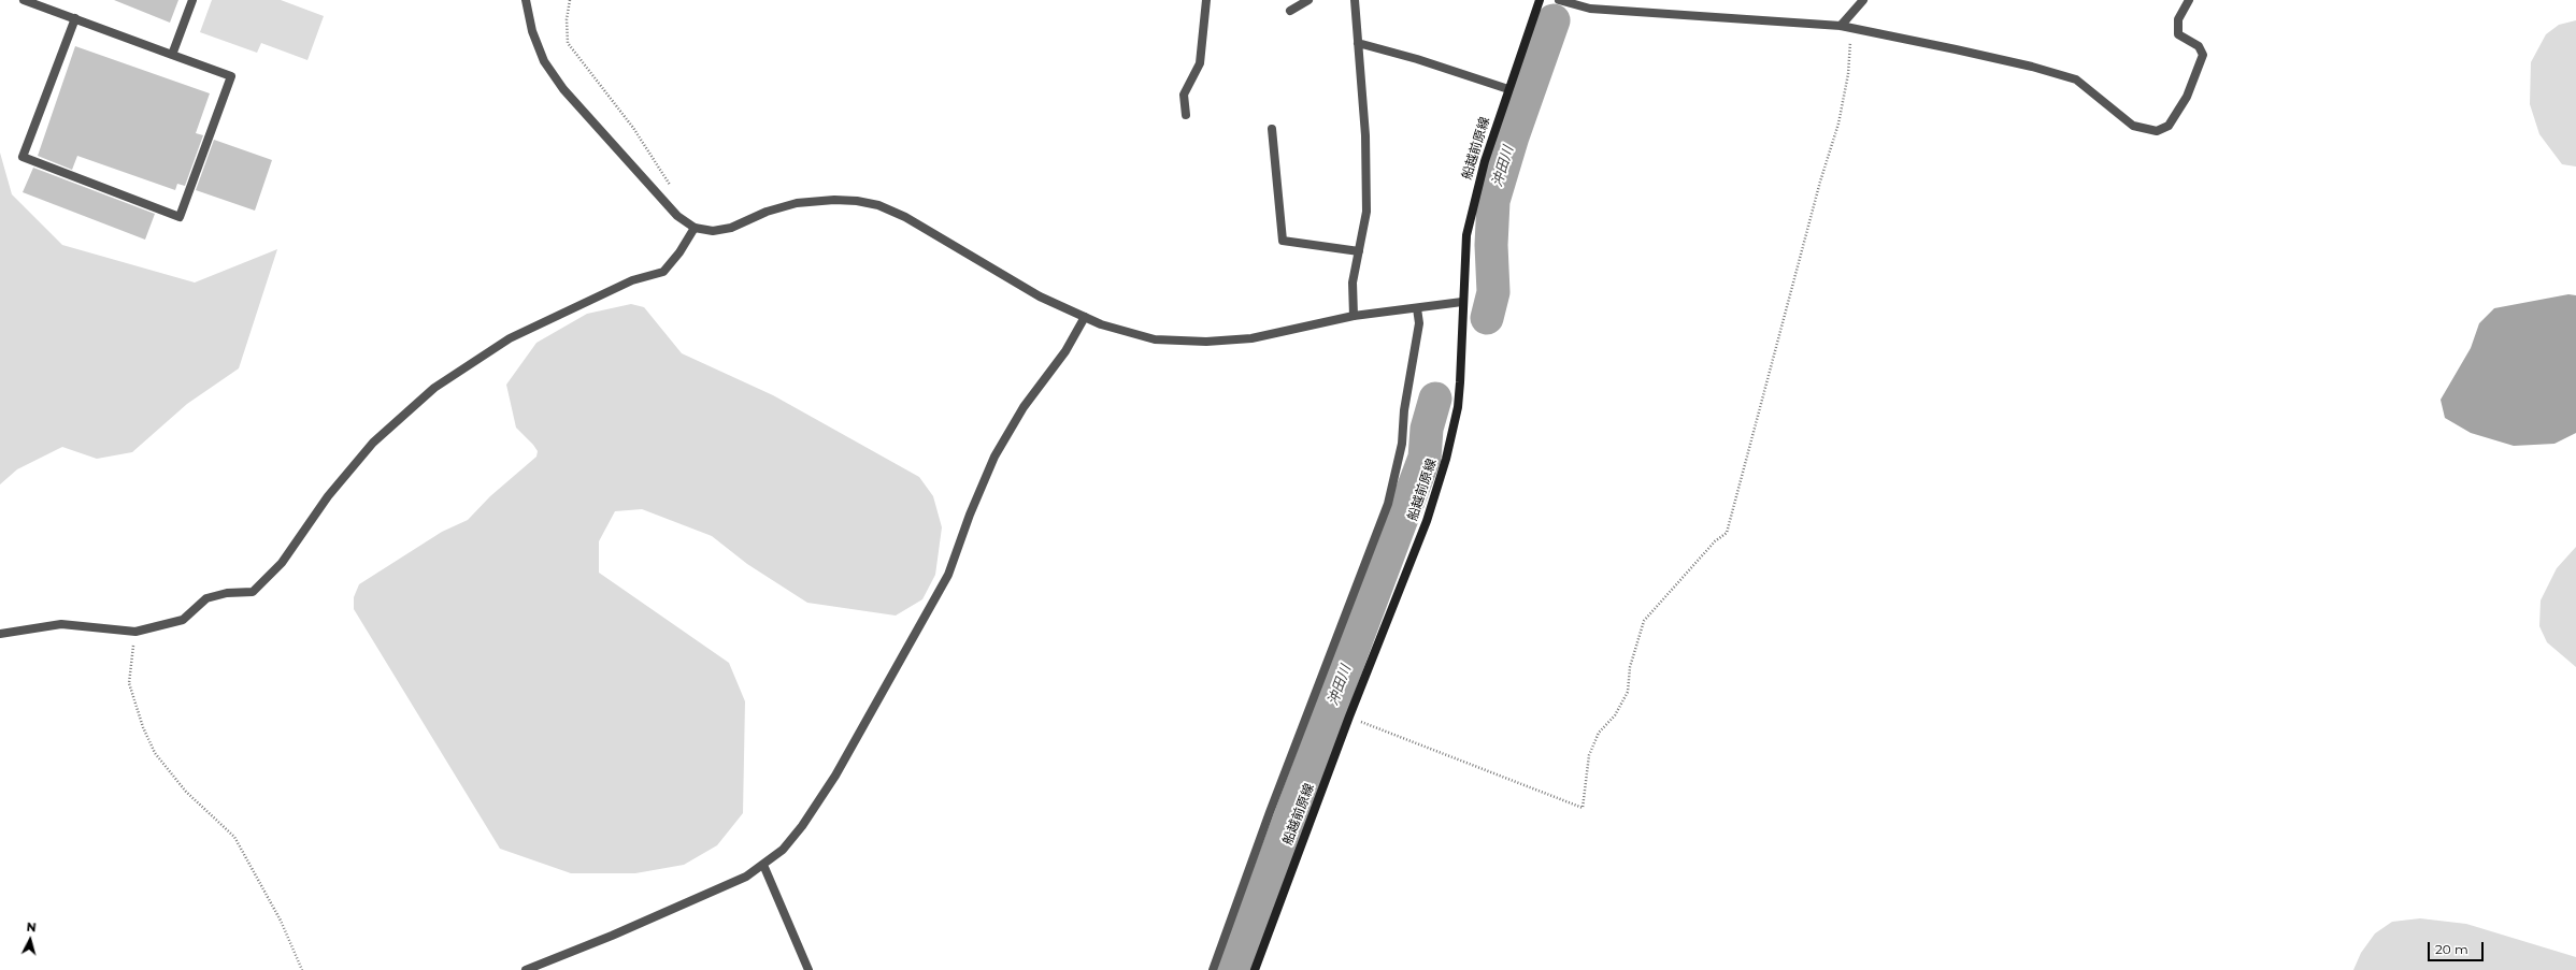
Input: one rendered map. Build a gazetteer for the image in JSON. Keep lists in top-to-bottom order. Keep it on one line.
{"streets":{"main road":["船越前原線"]},"water":["沖田川"],"scale_bar":"20 m","north":"top"}
